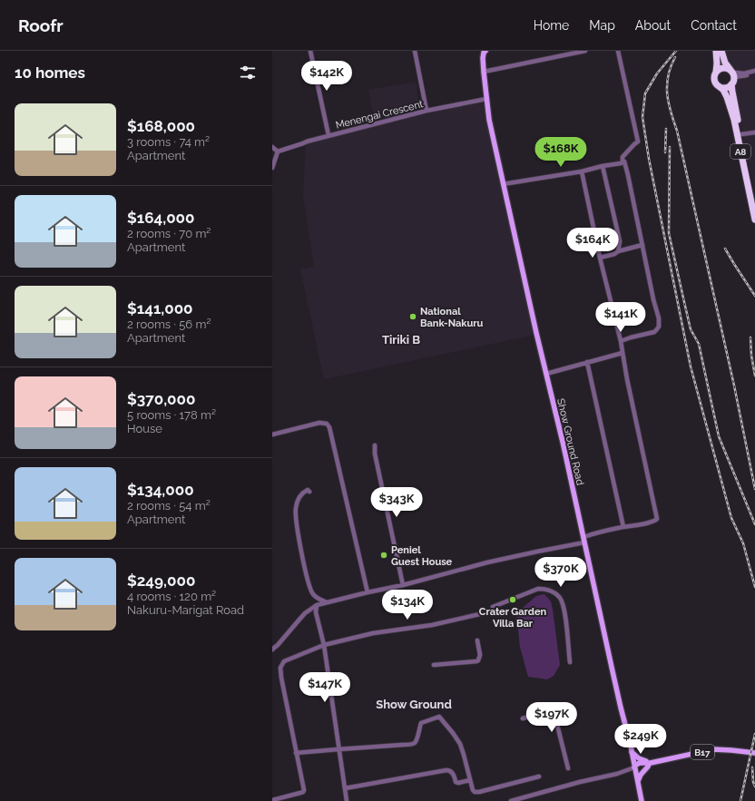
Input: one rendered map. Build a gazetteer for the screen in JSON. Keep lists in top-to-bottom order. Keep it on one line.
{"streets":{"highway":["A8"],"main road":["Show Ground Road","B17"],"street":["Menengai Crescent"]},"crossings":[["Menengai Crescent","Show Ground Road"],["Show Ground Road","B17"]],"districts":["Tiriki B","Show Ground"],"places":["National Bank-Nakuru","Peniel Guest House","Crater Garden Villa Bar"],"page":{"header":"Roofr","nav":["Home","Map","About","Contact"],"heading":"10 homes","price":["$142K","$168K","$164K","$141K","$343K","$370K","$134K","$147K","$197K","$249K"],"list":[{"name":"$168,000","note":"3 rooms · 74 m² · Apartment"},{"name":"$164,000","note":"2 rooms · 70 m² · Apartment"},{"name":"$141,000","note":"2 rooms · 56 m² · Apartment"},{"name":"$370,000","note":"5 rooms · 178 m² · House"},{"name":"$134,000","note":"2 rooms · 54 m² · Apartment"},{"name":"$249,000","note":"4 rooms · 120 m² · Nakuru-Marigat Road"}]}}
